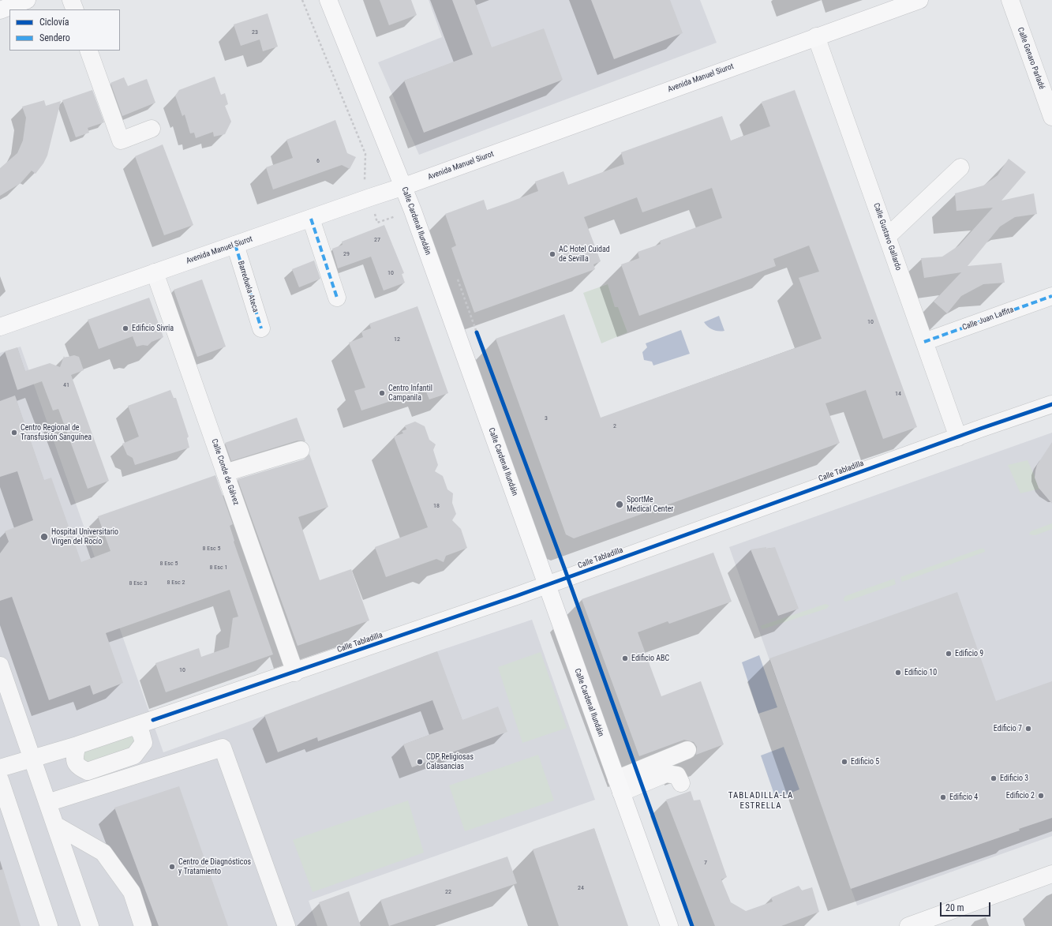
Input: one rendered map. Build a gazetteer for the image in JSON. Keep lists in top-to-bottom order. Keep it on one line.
{"streets":{"main road":["Avenida Manuel Siurot","Calle Cardenal Ilundáin"],"street":["Calle Genaro Parladé","Calle Gustavo Gallardo","Barreduela Ateca","Calle Juan Laffita","Calle Tabladilla","Calle Conde de Gálvez"]},"crossings":[["Avenida Manuel Siurot","Calle Cardenal Ilundáin"],["Avenida Manuel Siurot","Calle Gustavo Gallardo"],["Avenida Manuel Siurot","Barreduela Ateca"],["Avenida Manuel Siurot","Calle Conde de Gálvez"],["Calle Cardenal Ilundáin","Calle Tabladilla"],["Calle Gustavo Gallardo","Calle Juan Laffita"],["Calle Gustavo Gallardo","Calle Tabladilla"],["Calle Tabladilla","Calle Conde de Gálvez"]],"districts":["TABLADILLA-LA ESTRELLA"],"places":["AC Hotel Cuidad de Sevilla","Edificio Sivria","Centro Infantil Campanila","Centro Regional de Transfusión Sanguínea","SportMe Medical Center","Hospital Universitario Virgen del Rocío","Edificio 9","Edificio ABC","Edificio 10","Edificio 7","CDP Religiosas Calasancias","Edificio 5","Edificio 3","Edificio 2","Edificio 4","Centro de Diagnósticos y Tratamiento"],"house_numbers":["23","6","27","29","10","10","12","41","14","3","2","18","8 Esc 5","8 Esc 5","8 Esc 1","8 Esc 2","8 Esc 3","10","7","24","22"],"legend":["Ciclovía","Sendero"],"scale_bar":"20 m"}
